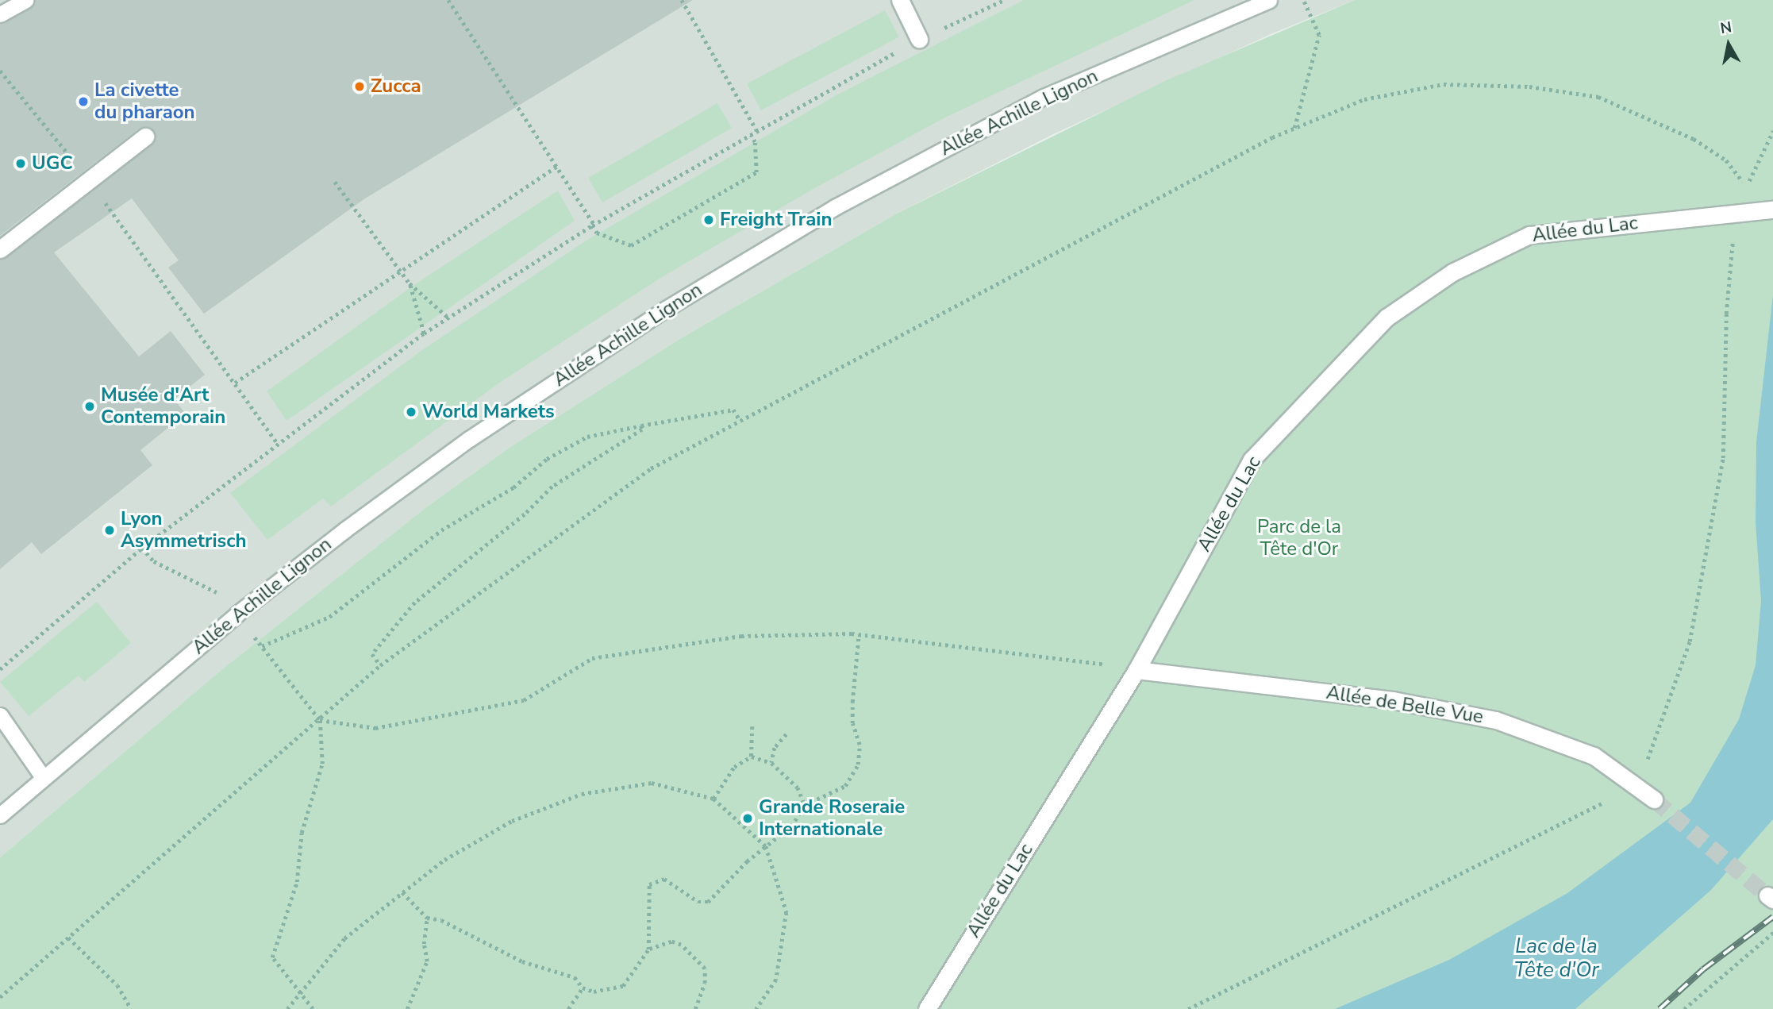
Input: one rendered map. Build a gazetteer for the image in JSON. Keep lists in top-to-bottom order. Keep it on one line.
{"streets":{"street":["Allée du Lac","Allée de Belle Vue"],"lane":["Allée Achille Lignon"]},"crossings":[["Allée du Lac","Allée de Belle Vue"]],"water":["Lac de la Tête d'Or"],"parks":["Parc de la Tête d'Or"],"places":["Zucca","La civette du pharaon","UGC","Freight Train","Musée d'Art Contemporain","World Markets","Lyon Asymmetrisch","Grande Roseraie Internationale"],"north":"top"}
